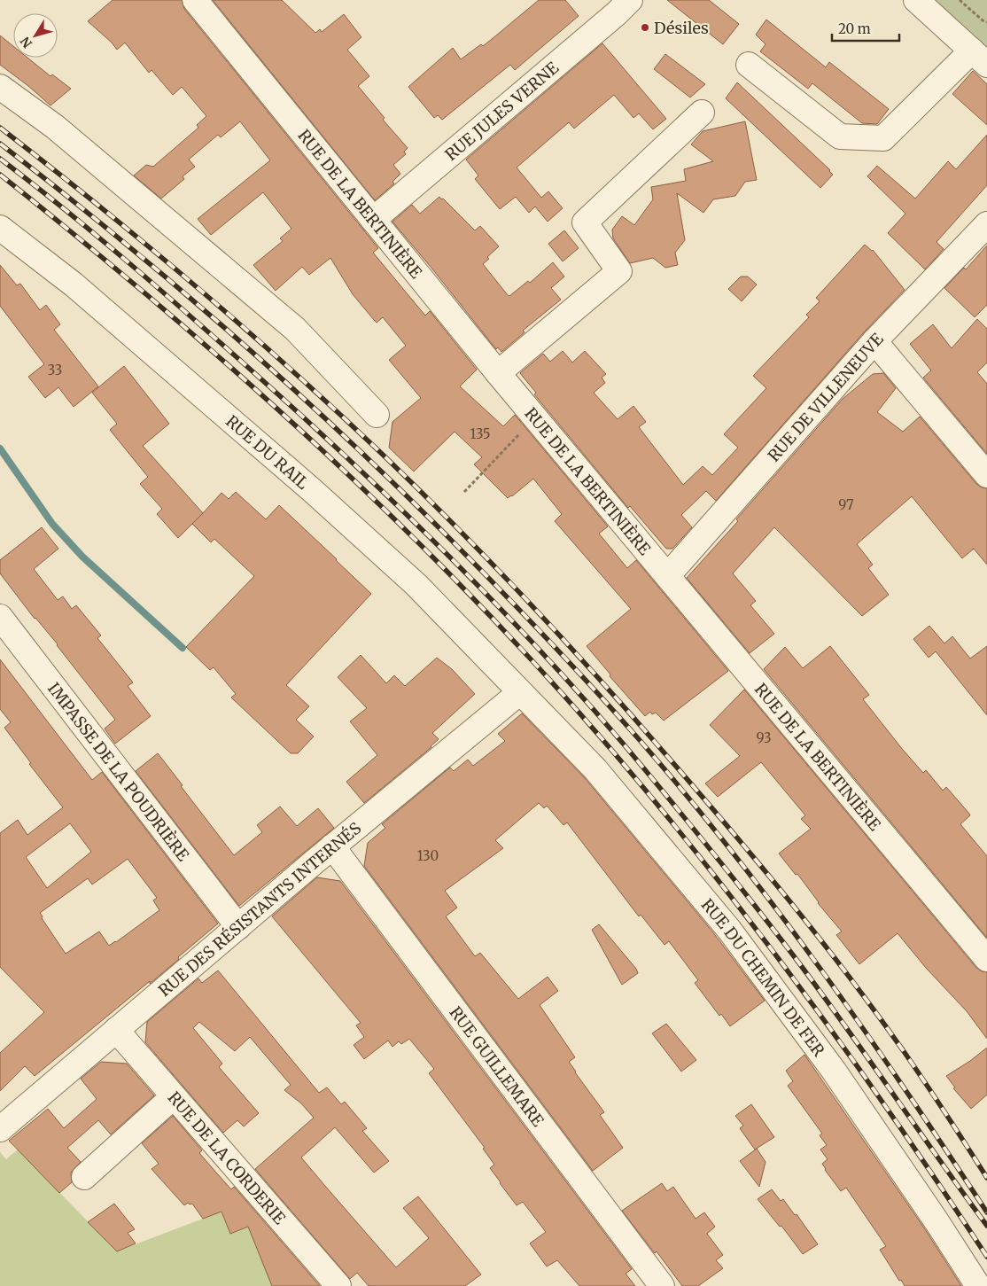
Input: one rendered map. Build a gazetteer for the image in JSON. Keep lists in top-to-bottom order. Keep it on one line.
{"streets":{"street":["RUE JULES VERNE","RUE DE LA BERTINIÈRE","RUE DE VILLENEUVE","RUE DU RAIL","IMPASSE DE LA POUDRIÈRE","RUE DES RÉSISTANTS INTERNÉS","RUE DU CHEMIN DE FER","RUE GUILLEMARE","RUE DE LA CORDERIE"]},"crossings":[["RUE JULES VERNE","RUE DE LA BERTINIÈRE"],["RUE DE LA BERTINIÈRE","RUE DE VILLENEUVE"],["RUE DU RAIL","RUE DES RÉSISTANTS INTERNÉS"],["RUE DU RAIL","RUE DU CHEMIN DE FER"],["IMPASSE DE LA POUDRIÈRE","RUE DES RÉSISTANTS INTERNÉS"],["RUE DES RÉSISTANTS INTERNÉS","RUE DU CHEMIN DE FER"],["RUE DES RÉSISTANTS INTERNÉS","RUE GUILLEMARE"],["RUE DES RÉSISTANTS INTERNÉS","RUE DE LA CORDERIE"]],"places":["Désiles"],"house_numbers":["33","135","97","93","130"],"scale_bar":"20 m","north":"bottom left"}
